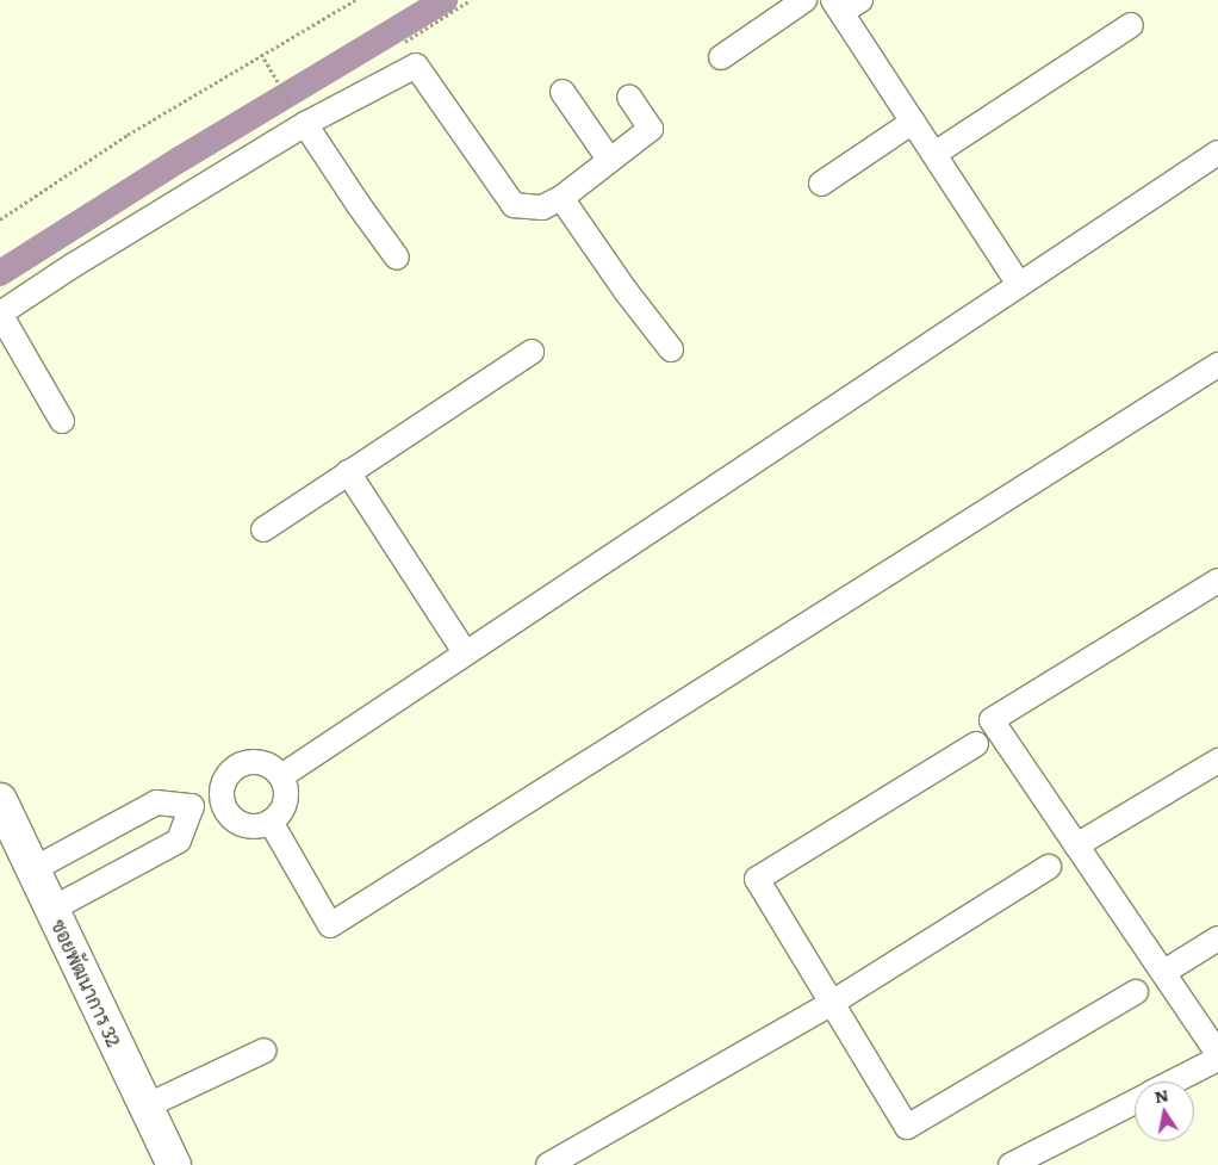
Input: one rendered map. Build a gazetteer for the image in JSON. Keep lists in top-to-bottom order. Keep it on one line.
{"streets":{"street":["ซอยพัฒนาการ 32"]},"north":"top"}
